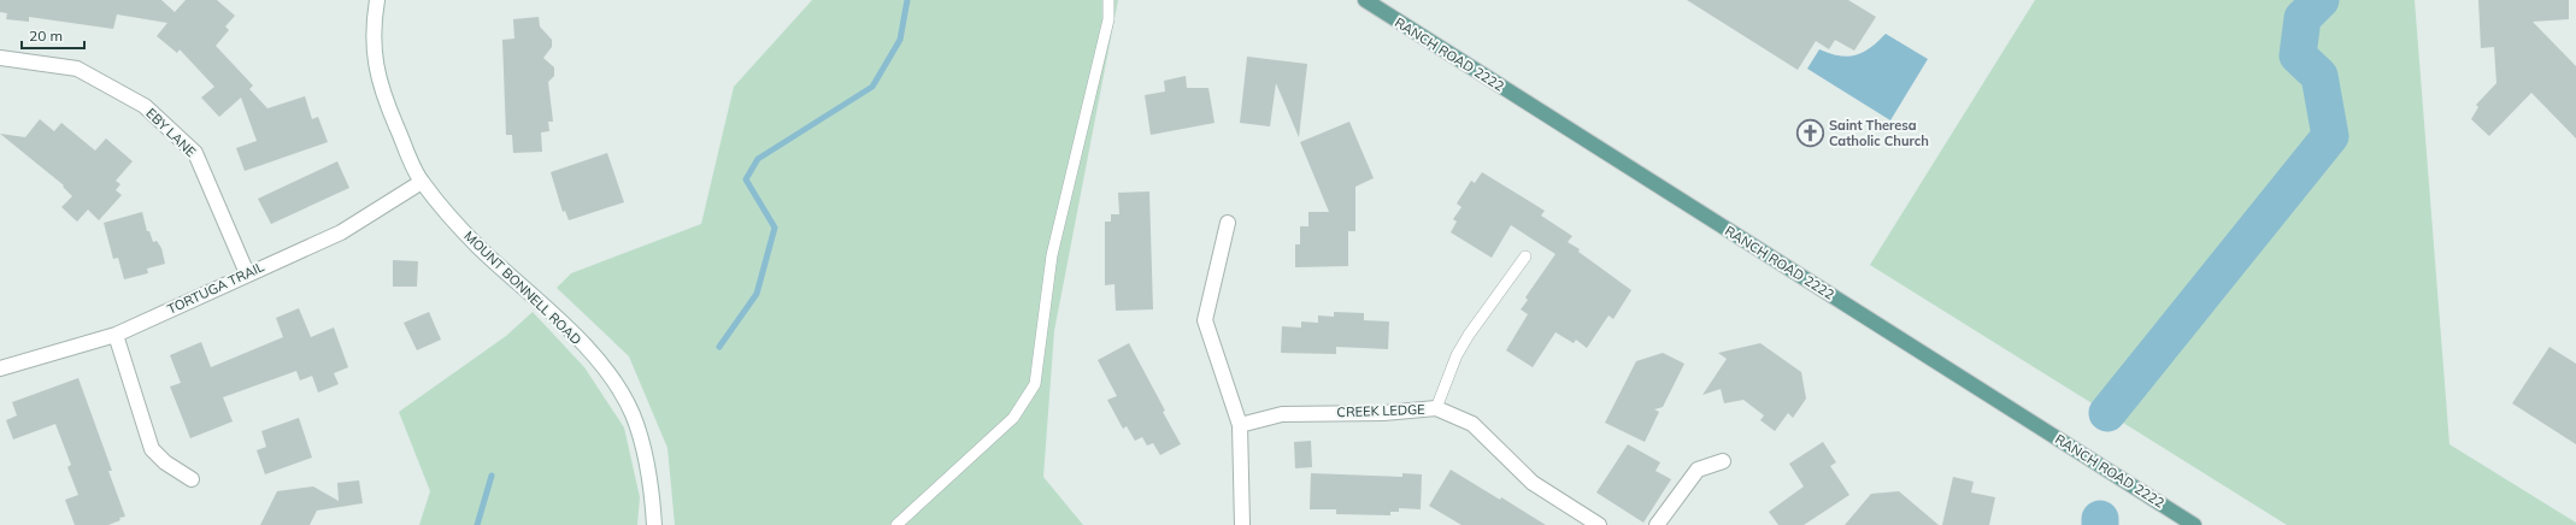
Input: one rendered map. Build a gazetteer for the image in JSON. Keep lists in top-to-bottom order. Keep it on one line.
{"streets":{"main road":["RANCH ROAD 2222"],"street":["EBY LANE","TORTUGA TRAIL","MOUNT BONNELL ROAD","CREEK LEDGE"]},"crossings":[["EBY LANE","TORTUGA TRAIL"],["TORTUGA TRAIL","MOUNT BONNELL ROAD"]],"places":{"church":["Saint Theresa Catholic Church"]},"scale_bar":"20 m"}
